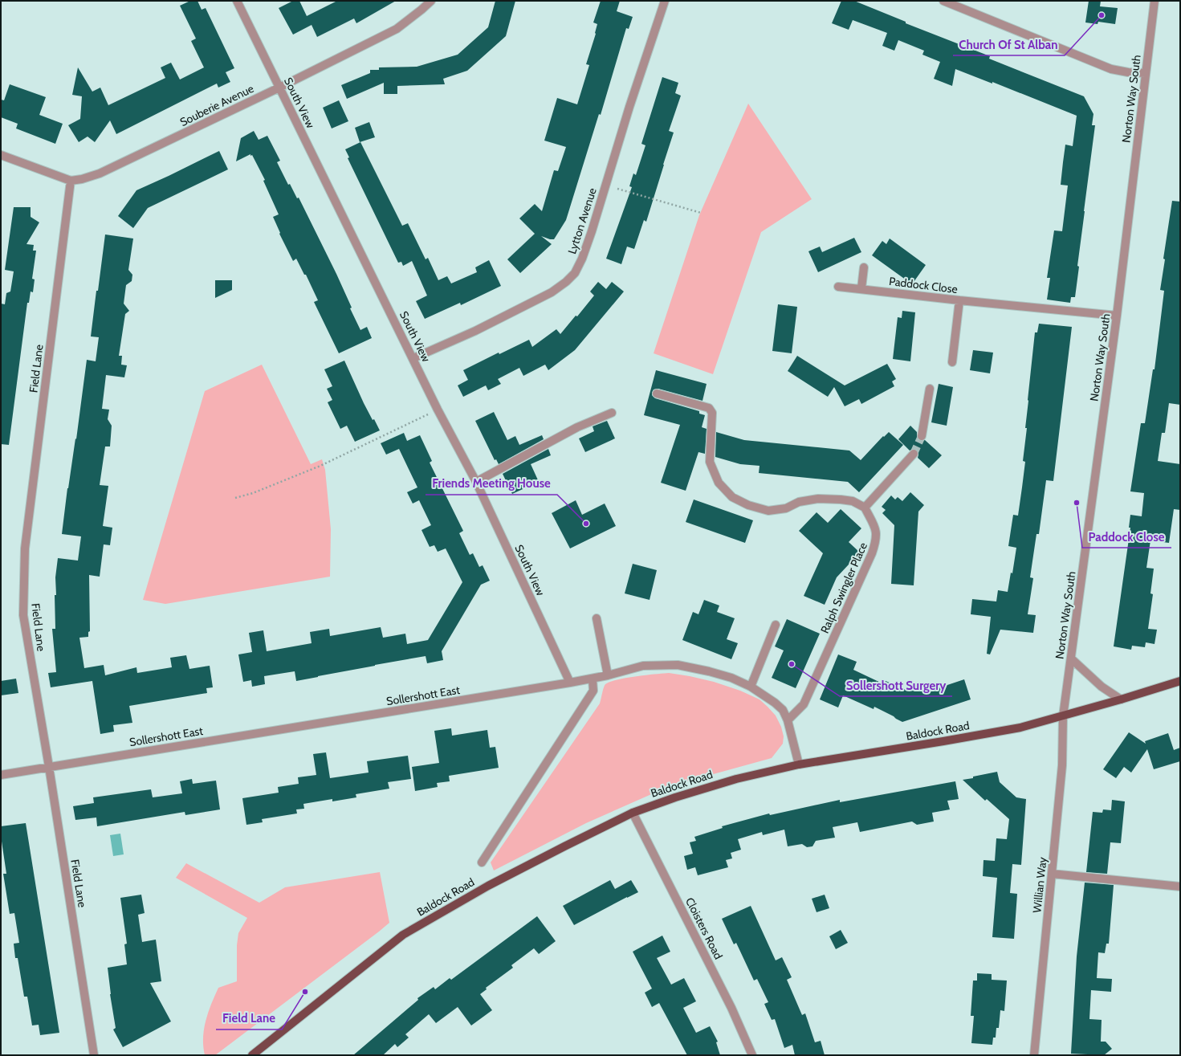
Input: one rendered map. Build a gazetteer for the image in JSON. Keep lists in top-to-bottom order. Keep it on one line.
{"streets":{"main road":["Baldock Road"],"street":["Norton Way South","South View","Souberie Avenue","Lytton Avenue","Paddock Close","Field Lane","Ralph Swingler Place","Sollershott East","Willian Way","Cloisters Road"]},"crossings":[["Norton Way South","Paddock Close"],["Norton Way South","Baldock Road"],["Norton Way South","Willian Way"],["South View","Souberie Avenue"],["South View","Lytton Avenue"],["South View","Sollershott East"],["Souberie Avenue","Field Lane"],["Field Lane","Sollershott East"],["Ralph Swingler Place","Sollershott East"],["Sollershott East","Baldock Road"],["Baldock Road","Willian Way"],["Baldock Road","Cloisters Road"]],"places":["Church Of St Alban","Paddock Close","Friends Meeting House","Sollershott Surgery","Field Lane"]}
